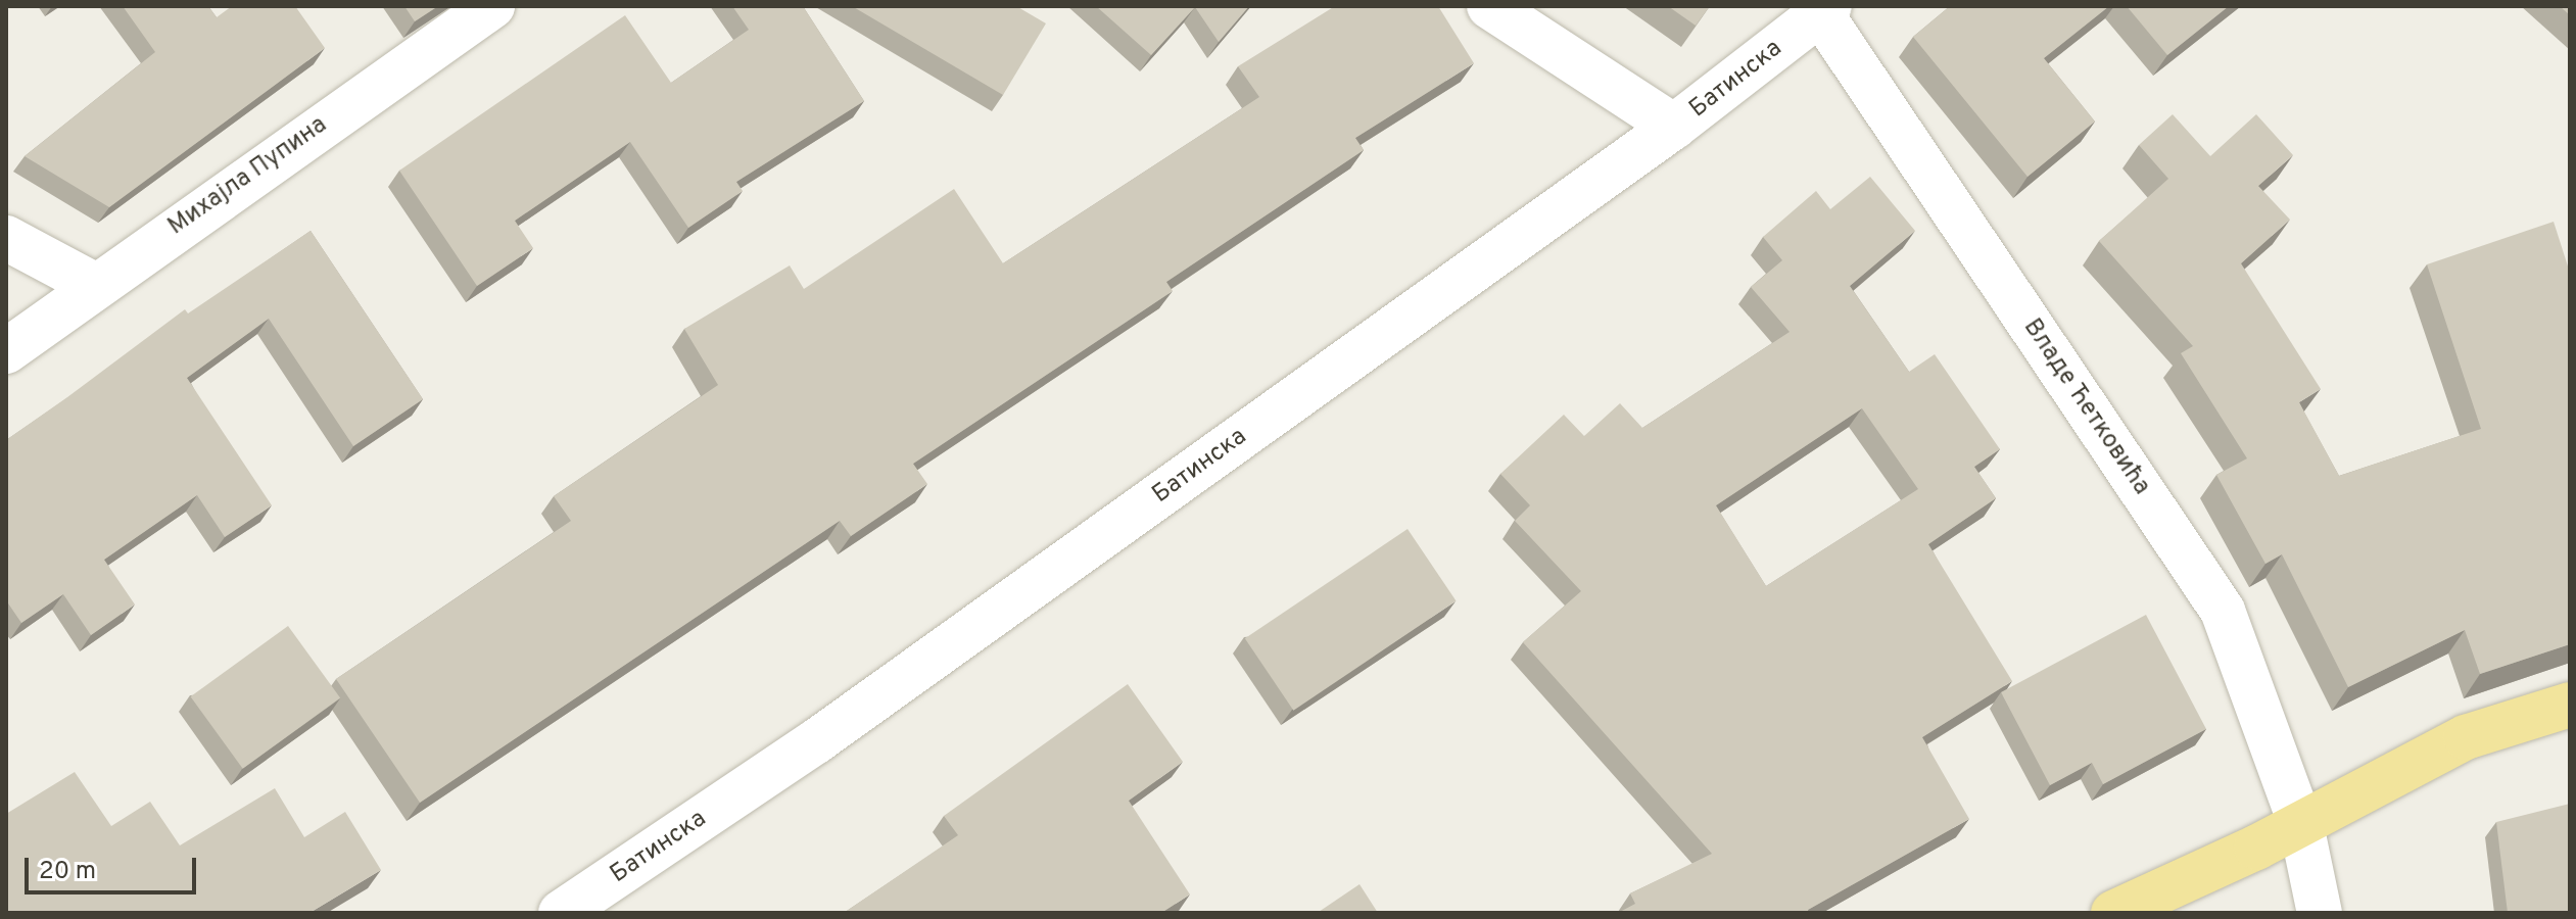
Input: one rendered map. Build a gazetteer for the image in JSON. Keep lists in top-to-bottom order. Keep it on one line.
{"streets":{"street":["Батинска","Михајла Пупина","Владе Ћетковића"]},"crossings":[["Батинска","Владе Ћетковића"]],"scale_bar":"20 m"}
